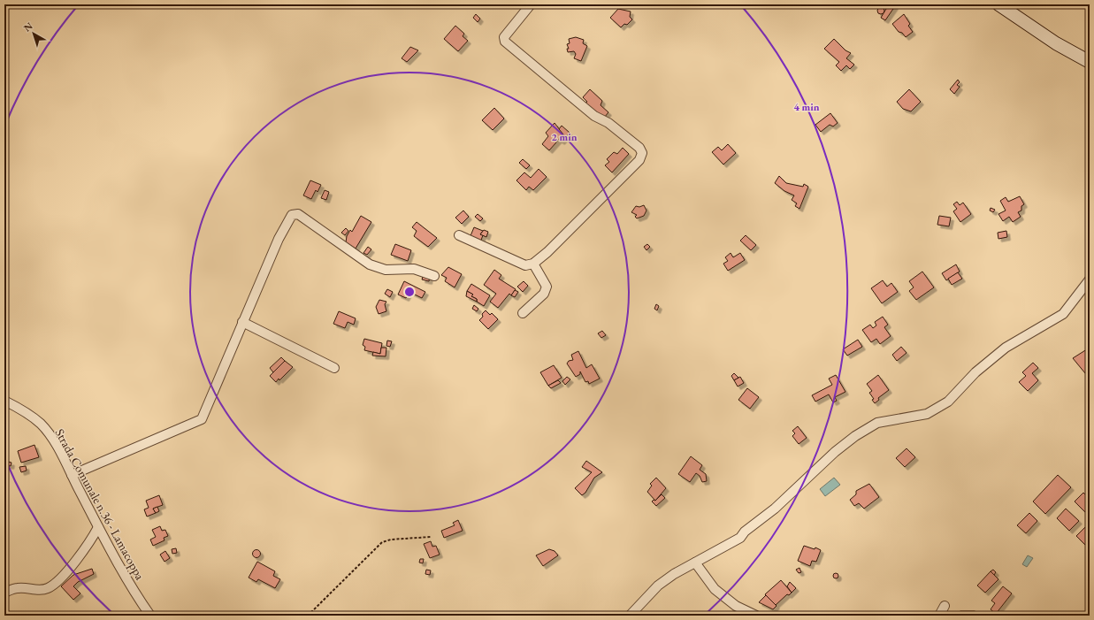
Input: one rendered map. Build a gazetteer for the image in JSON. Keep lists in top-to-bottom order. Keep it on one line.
{"streets":{"street":["Strada Comunale n.36 - Lamacoppa"]},"north":"top left","rings":["4 min","2 min"]}
